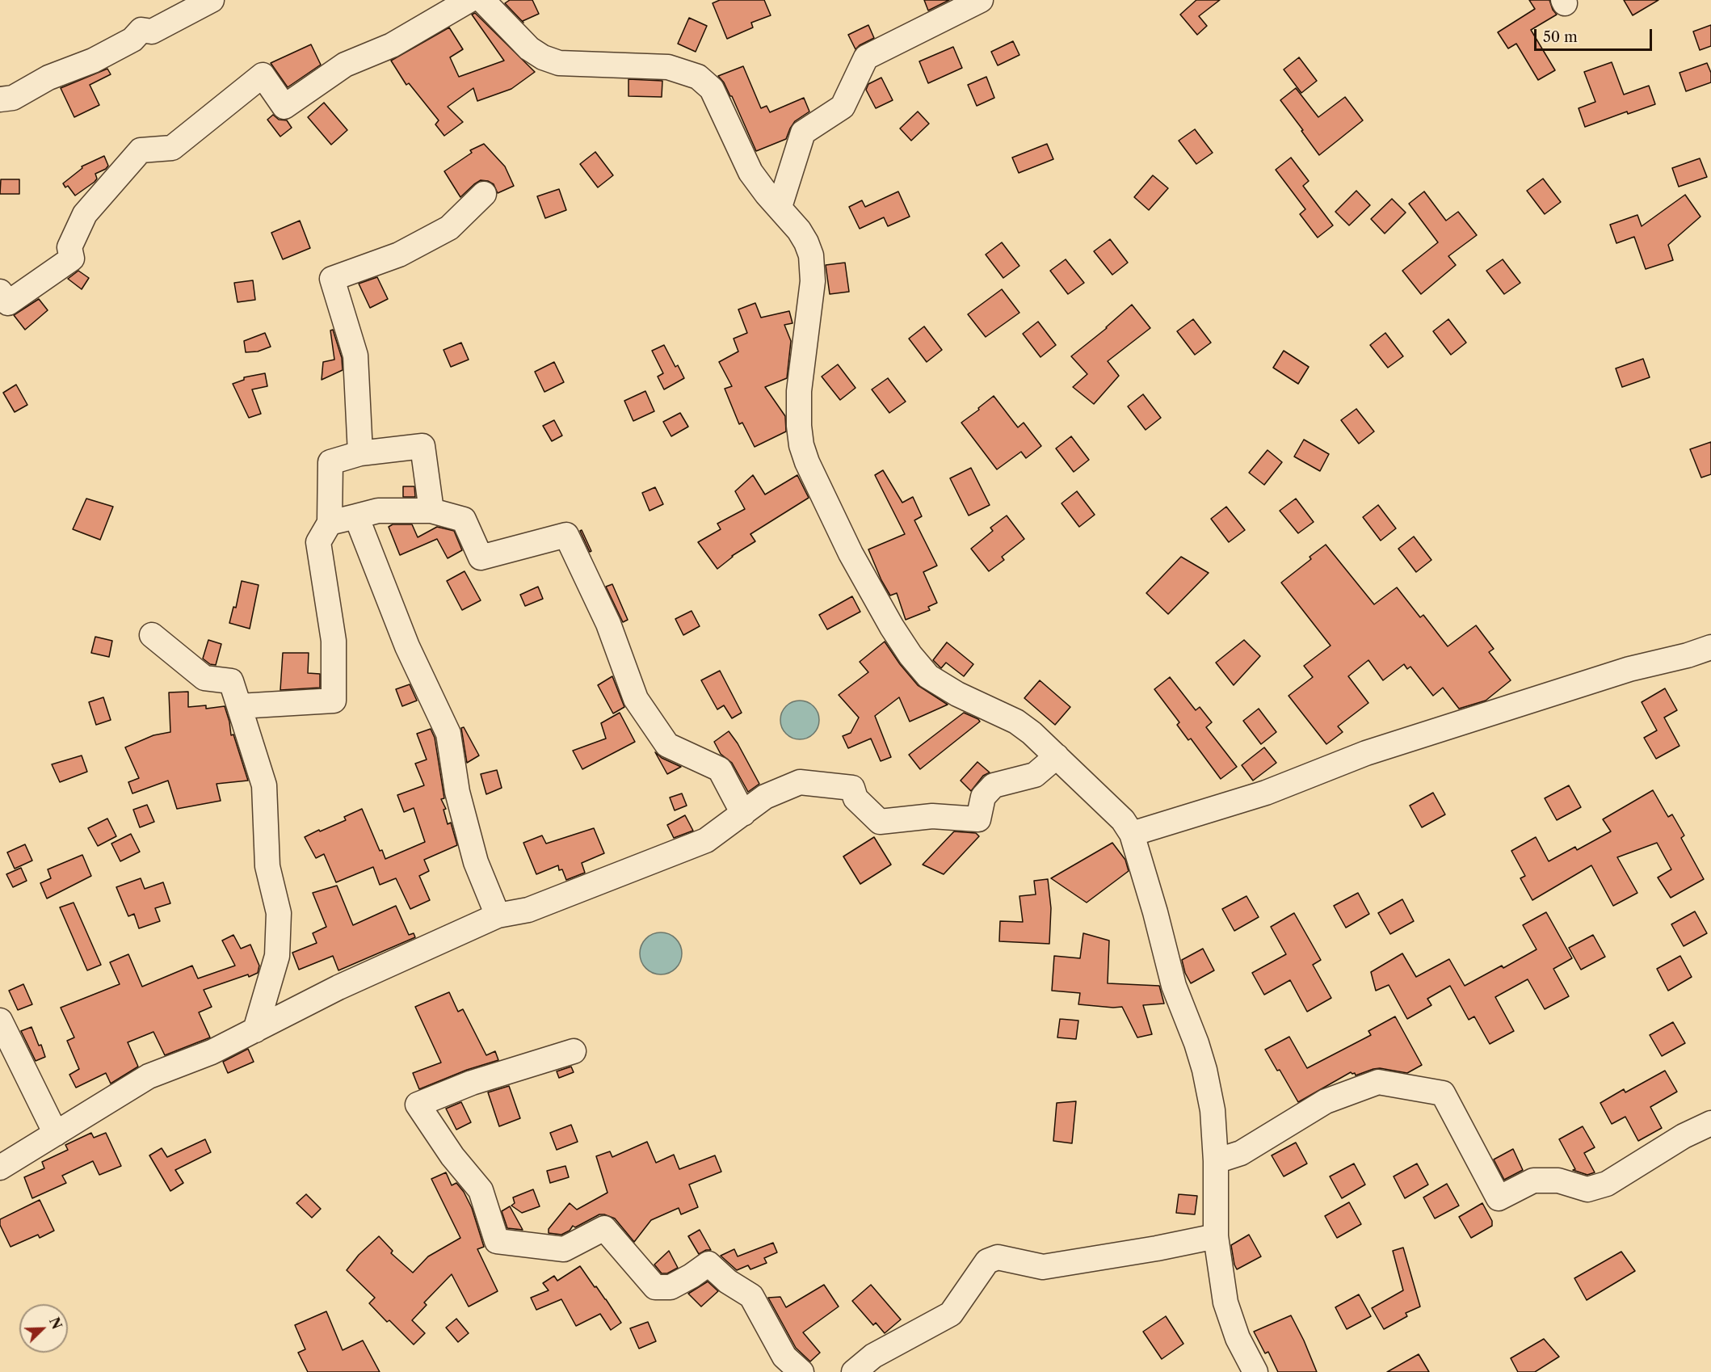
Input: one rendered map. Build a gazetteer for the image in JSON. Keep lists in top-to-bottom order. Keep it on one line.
{"scale_bar":"50 m","north":"top right"}
